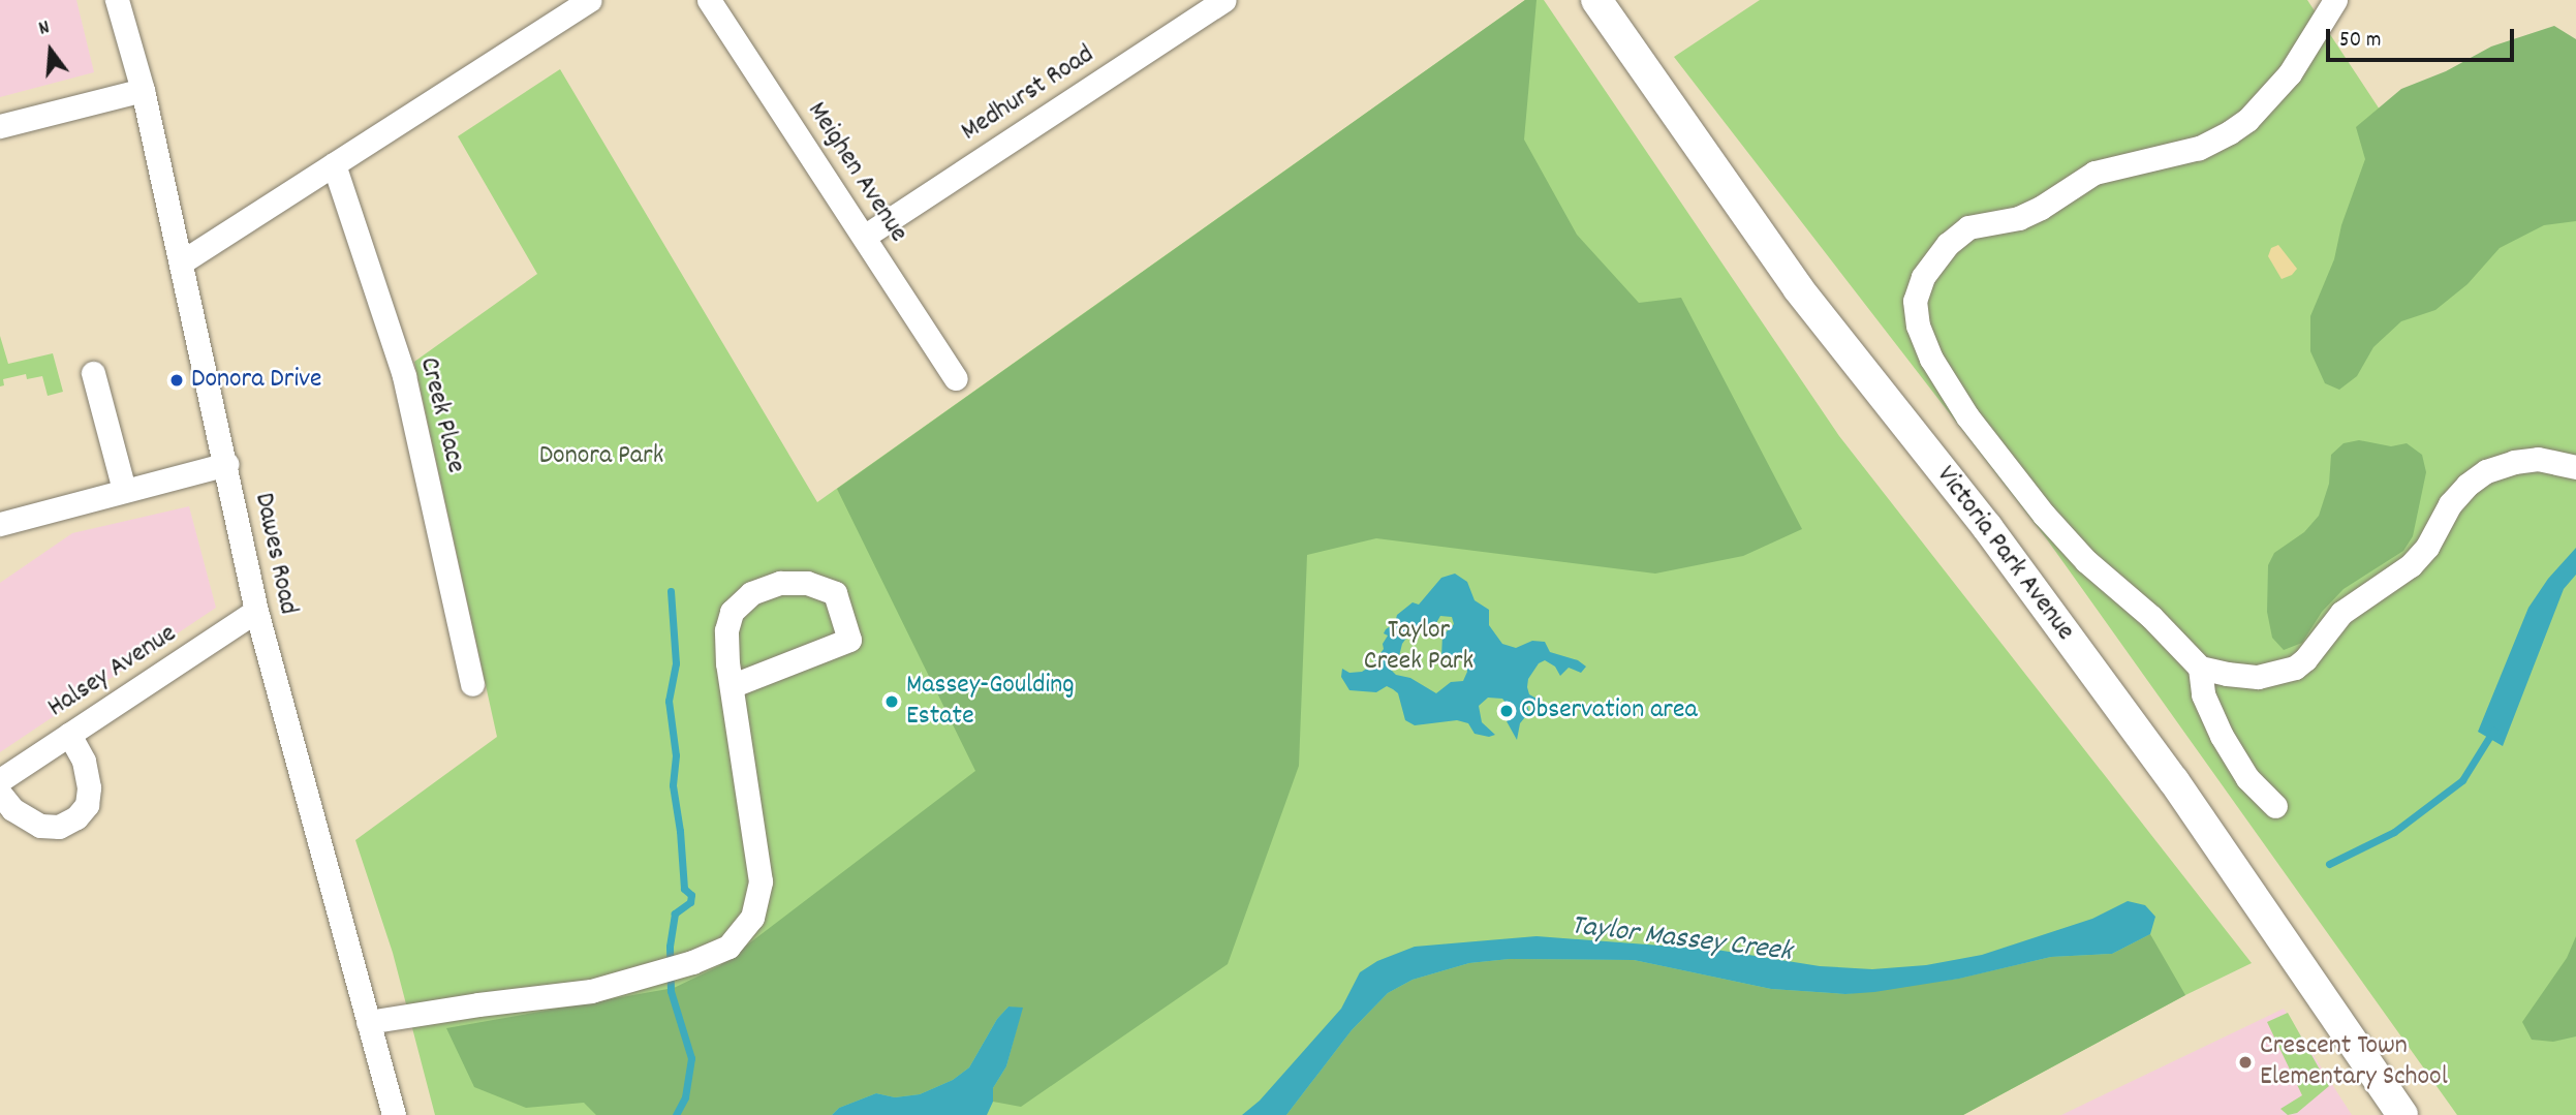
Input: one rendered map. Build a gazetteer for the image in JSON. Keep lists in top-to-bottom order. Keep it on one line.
{"streets":{"main road":["Victoria Park Avenue"],"street":["Medhurst Road","Meighen Avenue","Creek Place","Dawes Road","Halsey Avenue"]},"crossings":[["Medhurst Road","Meighen Avenue"],["Dawes Road","Halsey Avenue"]],"water":["Taylor Massey Creek"],"parks":["Donora Park","Taylor Creek Park"],"places":["Donora Drive","Massey-Goulding Estate","Observation area","Crescent Town Elementary School"],"scale_bar":"50 m","north":"top"}
